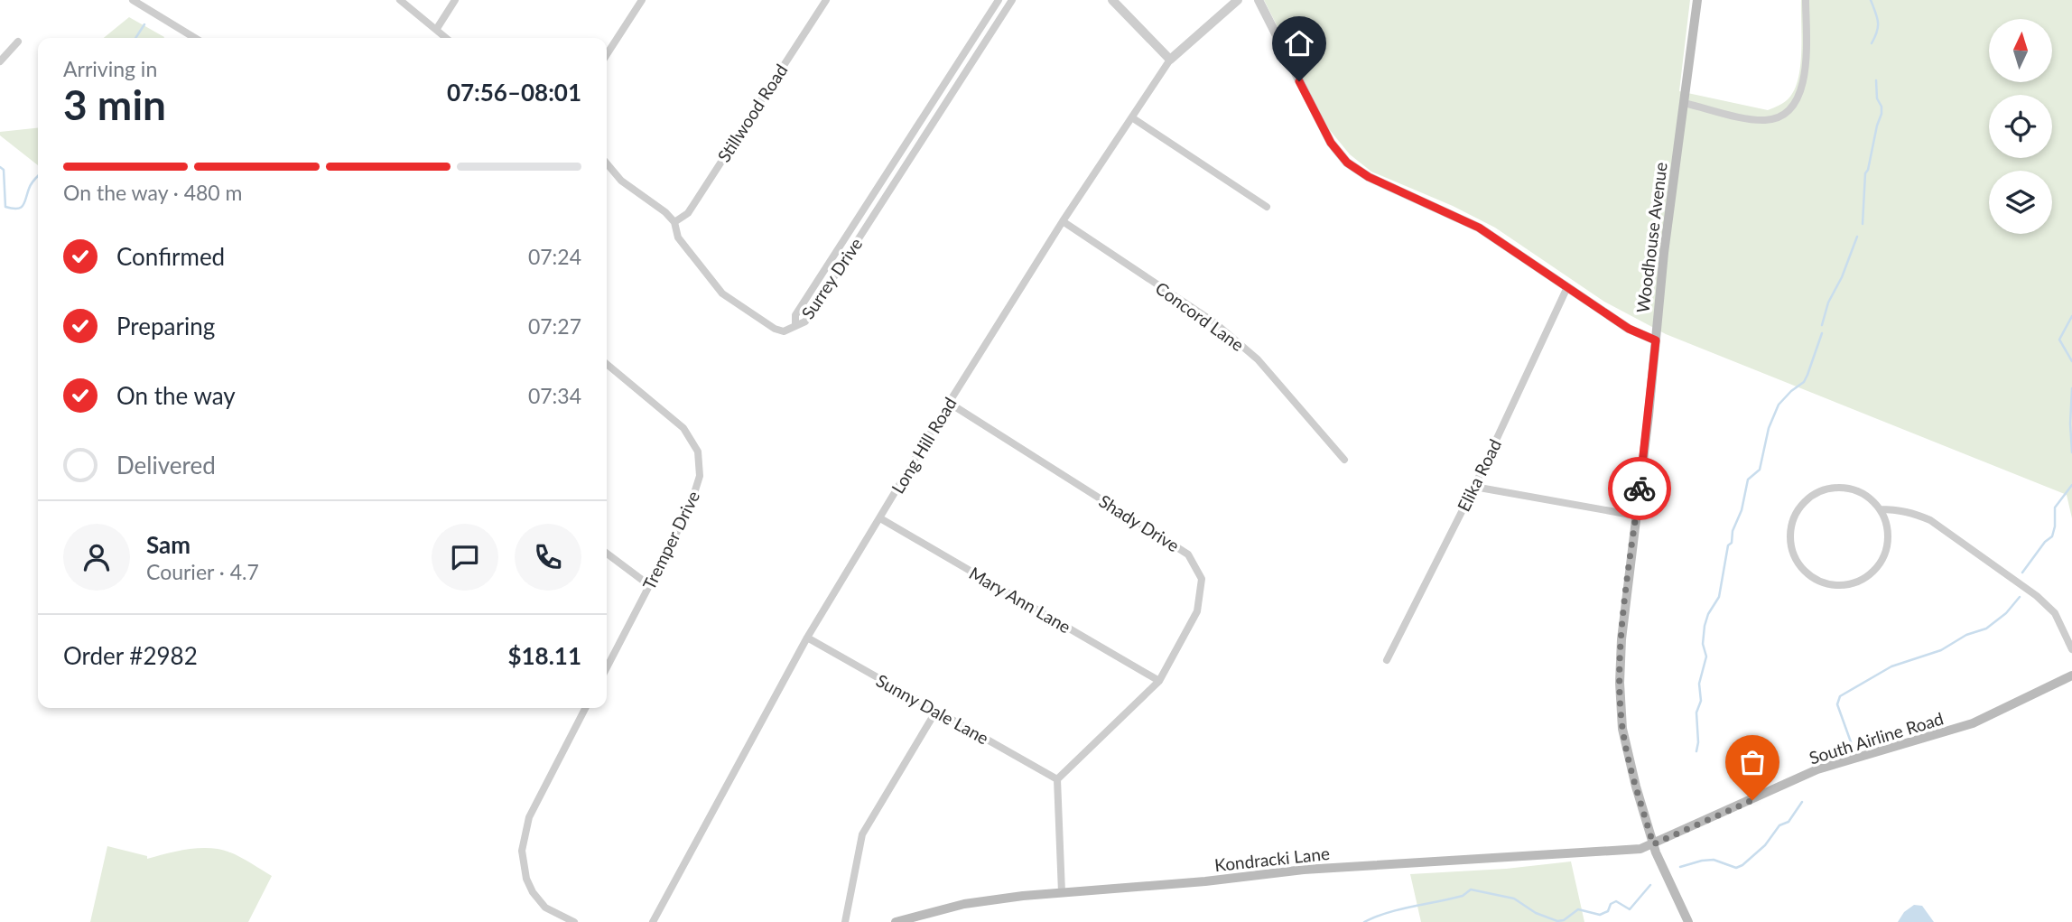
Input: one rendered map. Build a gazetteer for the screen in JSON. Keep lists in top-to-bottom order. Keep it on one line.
{"streets":{"main road":["Woodhouse Avenue","South Airline Road","Kondracki Lane"],"street":["Stillwood Road","Surrey Drive","Concord Lane","Long Hill Road","Elika Road","Shady Drive","Tremper Drive","Mary Ann Lane","Sunny Dale Lane"]},"crossings":[["Woodhouse Avenue","South Airline Road"],["Woodhouse Avenue","Kondracki Lane"],["Concord Lane","Long Hill Road"],["Long Hill Road","Shady Drive"],["Long Hill Road","Mary Ann Lane"],["Long Hill Road","Sunny Dale Lane"],["Shady Drive","Mary Ann Lane"],["Shady Drive","Sunny Dale Lane"],["South Airline Road","Kondracki Lane"]],"north":"top","page":{"heading":["3 min","Arriving in","07:56–08:01"],"panel":["Sam","Courier · 4.7","Order #2982","$18.11"],"bar":"On the way · 480 m","list":[["Confirmed","07:24"],["Preparing","07:27"],["On the way","07:34"],"Delivered"]}}
